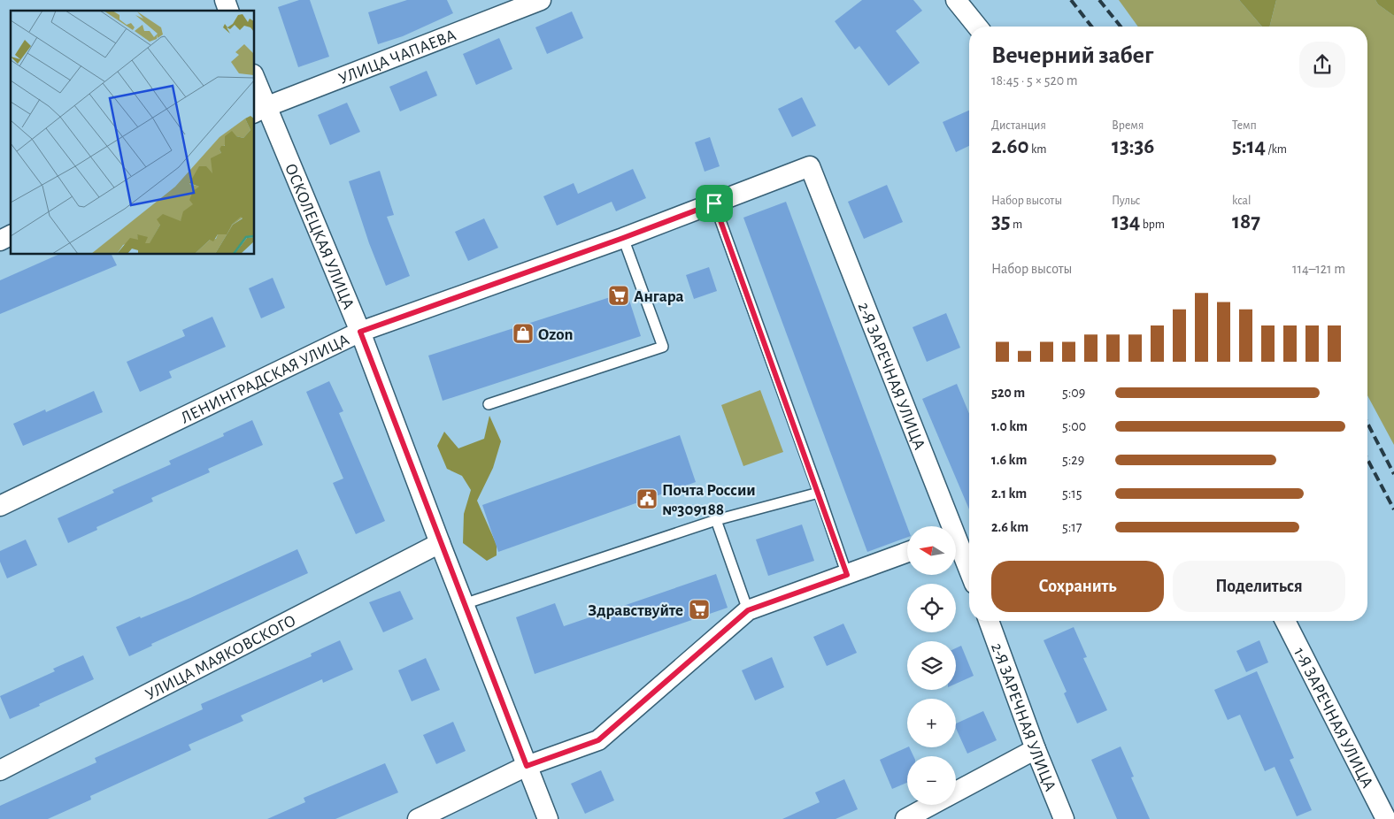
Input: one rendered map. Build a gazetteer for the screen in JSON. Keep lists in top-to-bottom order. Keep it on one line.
{"streets":{"street":["УЛИЦА ЧАПАЕВА","ОСКОЛЕЦКАЯ УЛИЦА","2-Я ЗАРЕЧНАЯ УЛИЦА","ЛЕНИНГРАДСКАЯ УЛИЦА","УЛИЦА МАЯКОВСКОГО","1-Я ЗАРЕЧНАЯ УЛИЦА"]},"crossings":[["УЛИЦА ЧАПАЕВА","ОСКОЛЕЦКАЯ УЛИЦА"],["ОСКОЛЕЦКАЯ УЛИЦА","ЛЕНИНГРАДСКАЯ УЛИЦА"],["ОСКОЛЕЦКАЯ УЛИЦА","УЛИЦА МАЯКОВСКОГО"],["2-Я ЗАРЕЧНАЯ УЛИЦА","ЛЕНИНГРАДСКАЯ УЛИЦА"]],"places":{"supermarket":["Ангара","Здравствуйте"],"shop":["Ozon"],"public building":["Почта России №309188"]},"north":"left","page":{"heading":["Вечерний забег","18:45 · 5 × 520 m"],"stats":[["Дистанция","2.60 km"],["Время","13:36"],["Темп","5:14 /km"],["Набор высоты","35 m"],["Пульс","134 bpm"],["kcal","187"]],"chart":["Набор высоты","114–121 m"],"list":[{"name":"520 m","note":"5:09"},{"name":"1.0 km","note":"5:00"},{"name":"1.6 km","note":"5:29"},{"name":"2.1 km","note":"5:15"},{"name":"2.6 km","note":"5:17"}],"map_buttons":["+","−"],"buttons":["Сохранить","Поделиться"]}}
